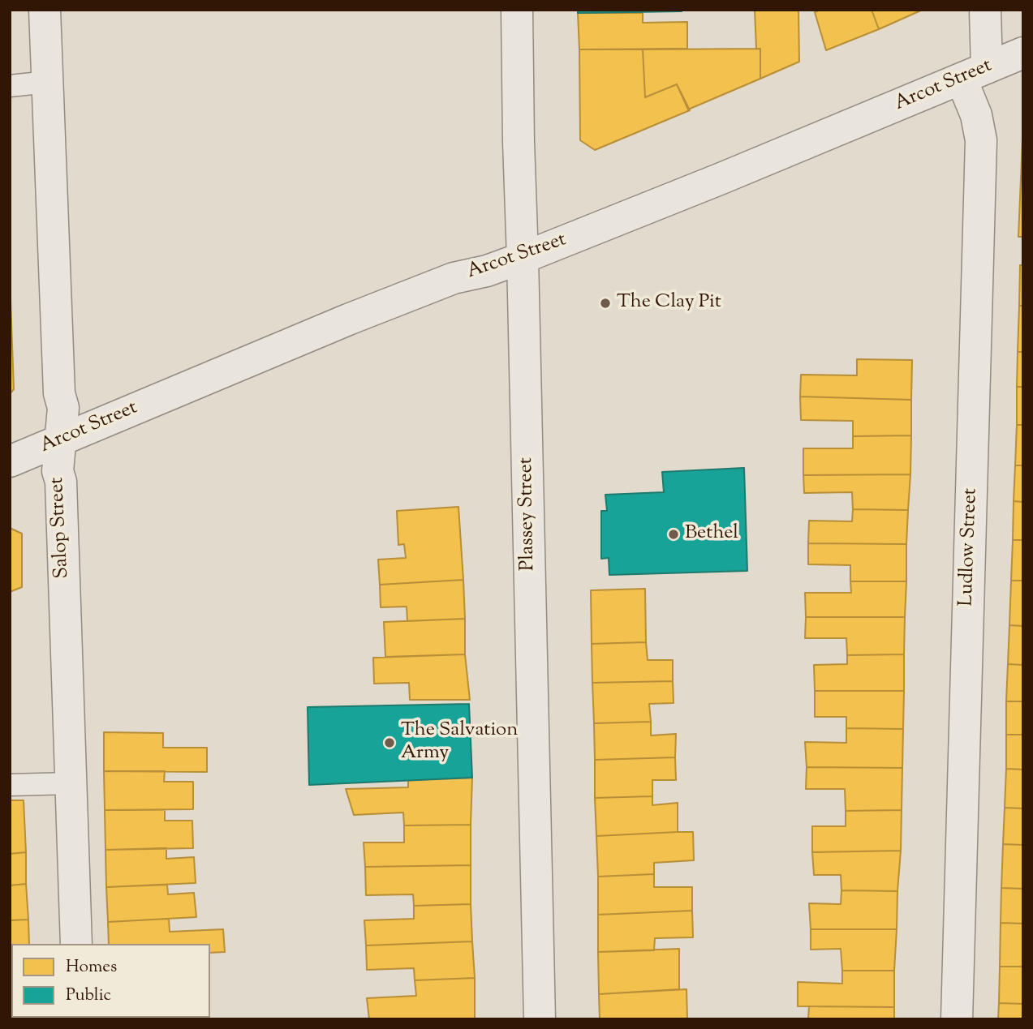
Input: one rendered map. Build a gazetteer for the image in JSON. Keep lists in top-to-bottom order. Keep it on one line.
{"streets":{"street":["Arcot Street","Plassey Street","Salop Street","Ludlow Street"]},"crossings":[["Arcot Street","Plassey Street"],["Arcot Street","Salop Street"],["Arcot Street","Ludlow Street"]],"places":["The Clay Pit","Bethel","The Salvation Army"],"legend":["Homes","Public"]}
